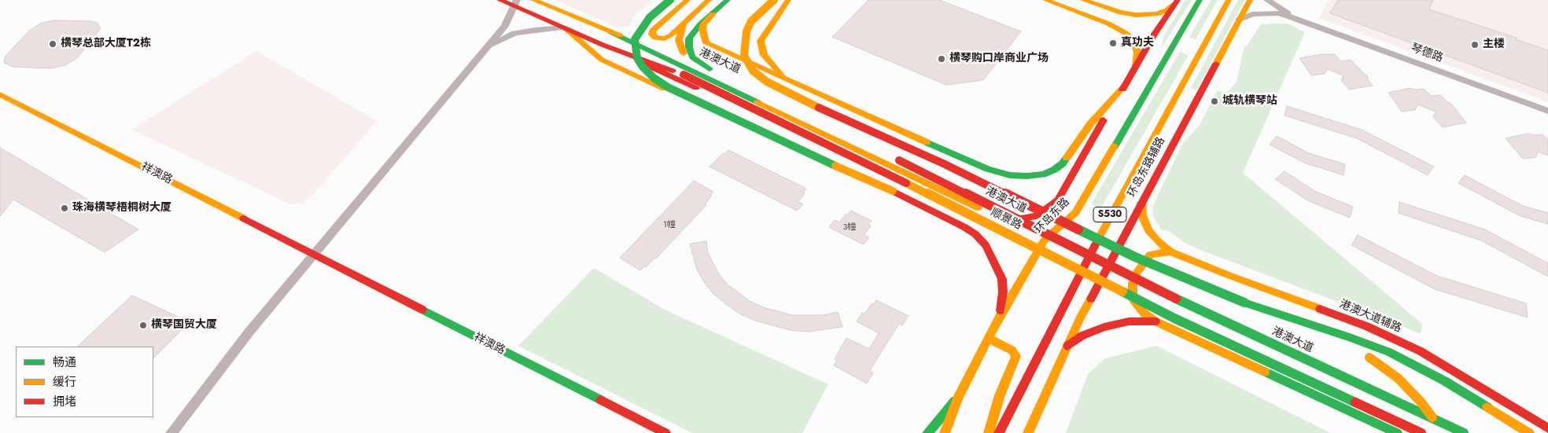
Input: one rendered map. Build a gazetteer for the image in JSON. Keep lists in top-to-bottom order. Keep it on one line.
{"streets":{"main road":["港澳大道","环岛东路辅路","祥澳路","S530","环岛东路","顺景路","港澳大道辅路"],"street":["琴德路"]},"crossings":[["琴德路","环岛东路辅路"]],"places":["真功夫","横琴总部大厦T2栋","主楼","横琴购口岸商业广场","城轨横琴站","珠海横琴梧桐树大厦","横琴国贸大厦"],"house_numbers":["1幢","3幢"],"legend":["畅通","缓行","拥堵"]}
